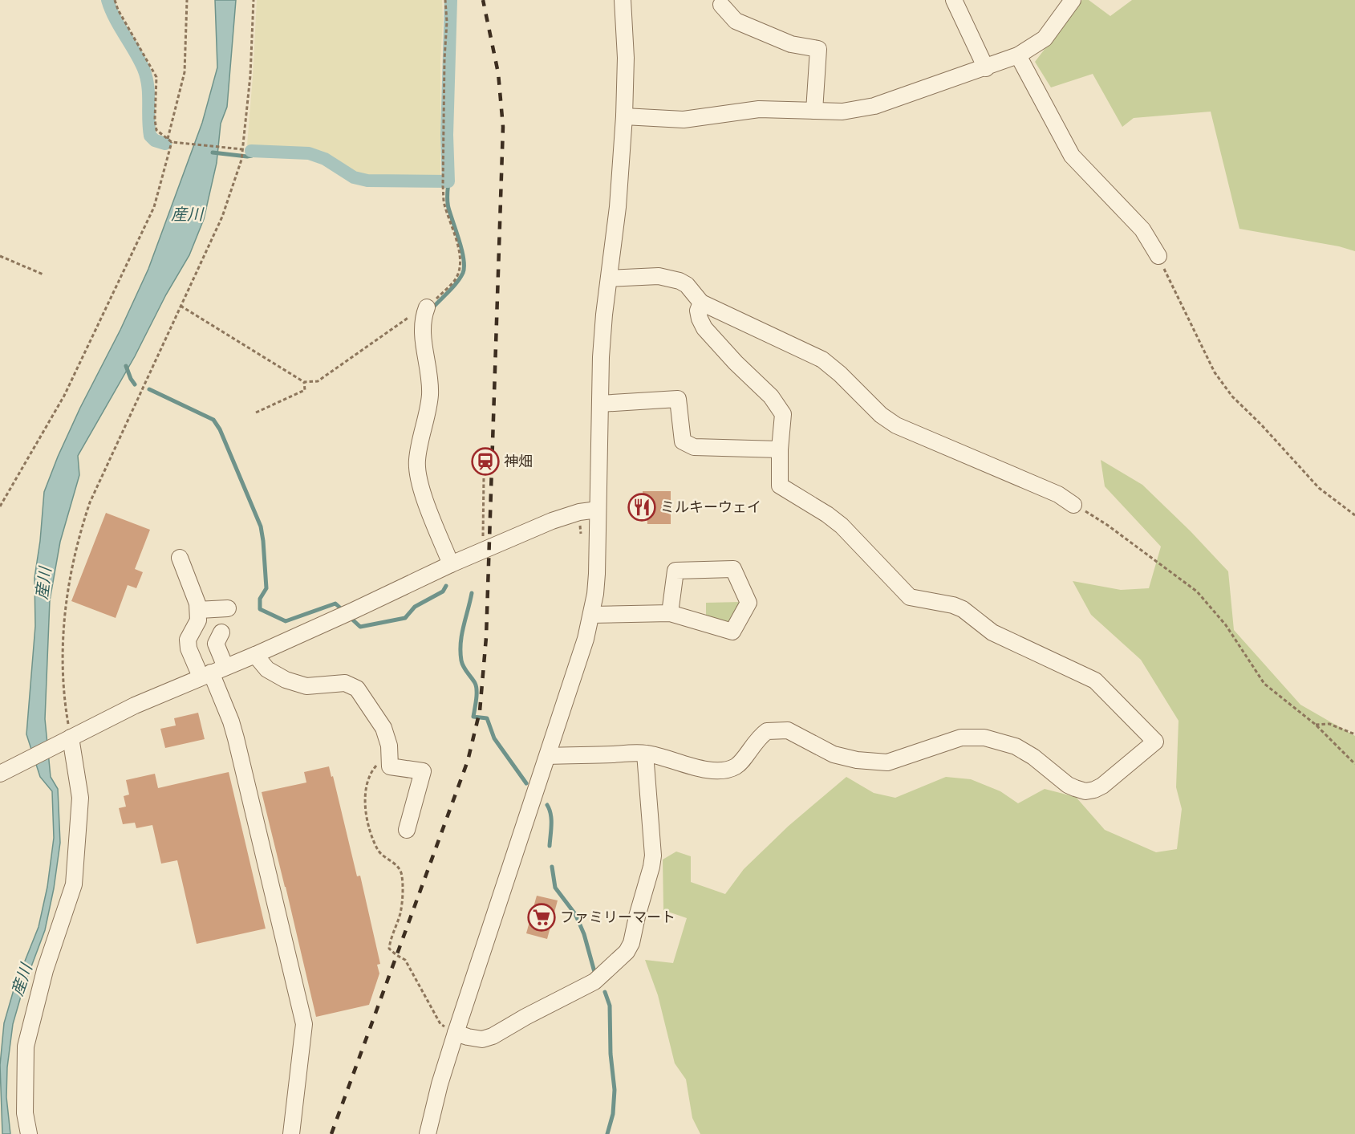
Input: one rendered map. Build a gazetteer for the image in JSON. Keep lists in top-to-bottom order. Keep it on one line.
{"water":["産川"],"places":{"station":["神畑"],"restaurant":["ミルキーウェイ"],"supermarket":["ファミリーマート"]}}
